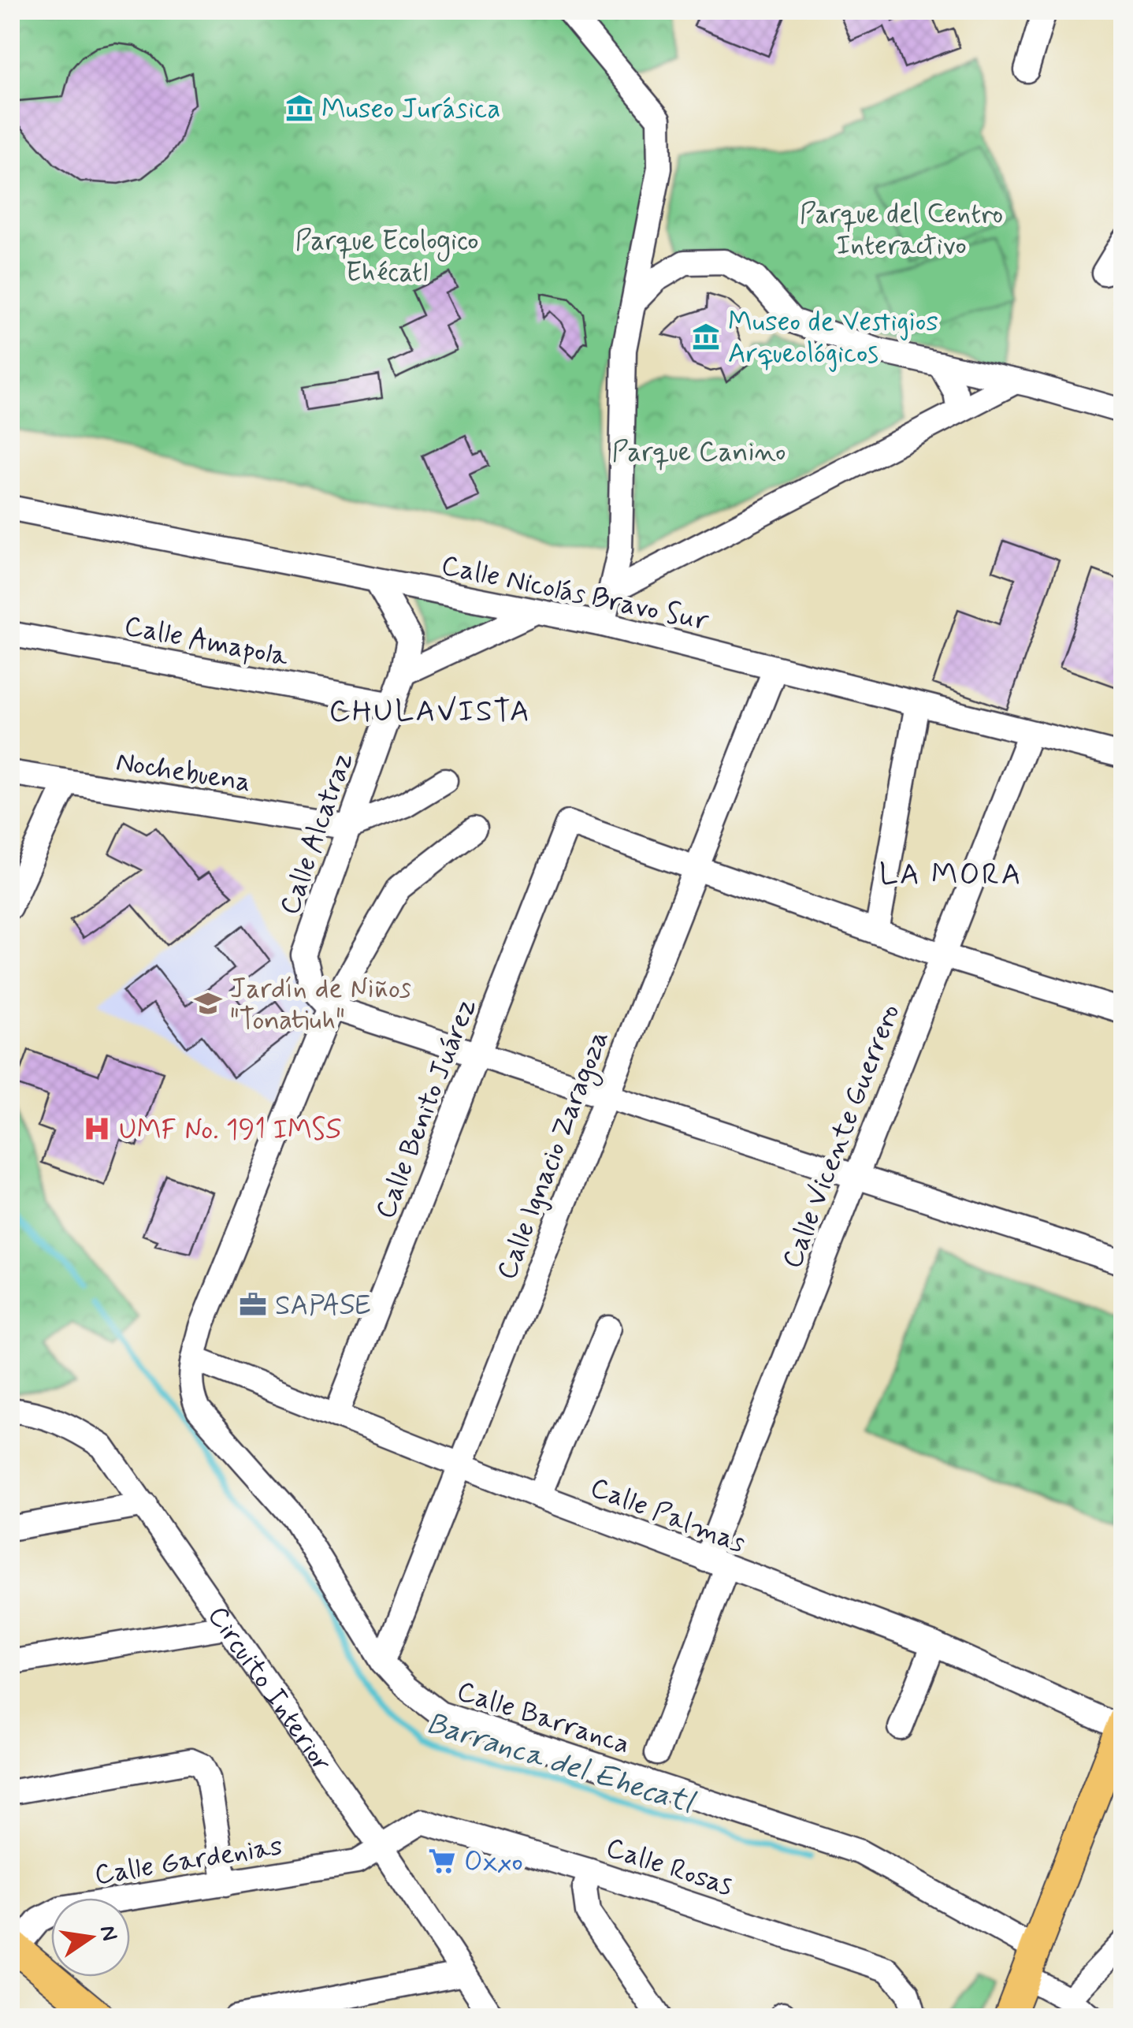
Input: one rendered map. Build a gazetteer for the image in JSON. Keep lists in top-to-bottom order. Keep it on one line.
{"streets":{"street":["Calle Nicolás Bravo Sur","Calle Amapola","Nochebuena","Calle Alcatraz","Calle Benito Juárez","Calle Vicente Guerrero","Calle Ignacio Zaragoza","Calle Palmas","Circuito Interior","Calle Barranca","Calle Gardenias","Calle Rosas"]},"crossings":[["Calle Nicolás Bravo Sur","Calle Alcatraz"],["Calle Nicolás Bravo Sur","Calle Vicente Guerrero"],["Calle Nicolás Bravo Sur","Calle Ignacio Zaragoza"],["Calle Amapola","Calle Alcatraz"],["Nochebuena","Calle Alcatraz"],["Calle Alcatraz","Calle Barranca"],["Calle Benito Juárez","Calle Ignacio Zaragoza"],["Calle Benito Juárez","Calle Palmas"],["Calle Vicente Guerrero","Calle Palmas"],["Calle Ignacio Zaragoza","Calle Palmas"],["Calle Ignacio Zaragoza","Calle Barranca"],["Calle Palmas","Calle Barranca"],["Circuito Interior","Calle Gardenias"],["Circuito Interior","Calle Rosas"],["Calle Gardenias","Calle Rosas"]],"districts":["CHULAVISTA","LA MORA"],"water":["Barranca del Ehecatl"],"parks":["Parque del Centro Interactivo","Parque Ecologico Ehécatl","Parque Canino"],"places":{"museum":["Museo Jurásica","Museo de Vestigios Arqueológicos"],"school or university":["Jardín de Niños \"Tonatiuh\""],"hospital":["UMF No. 191 IMSS"],"office":["SAPASE"],"supermarket":["Oxxo"]},"north":"right"}
